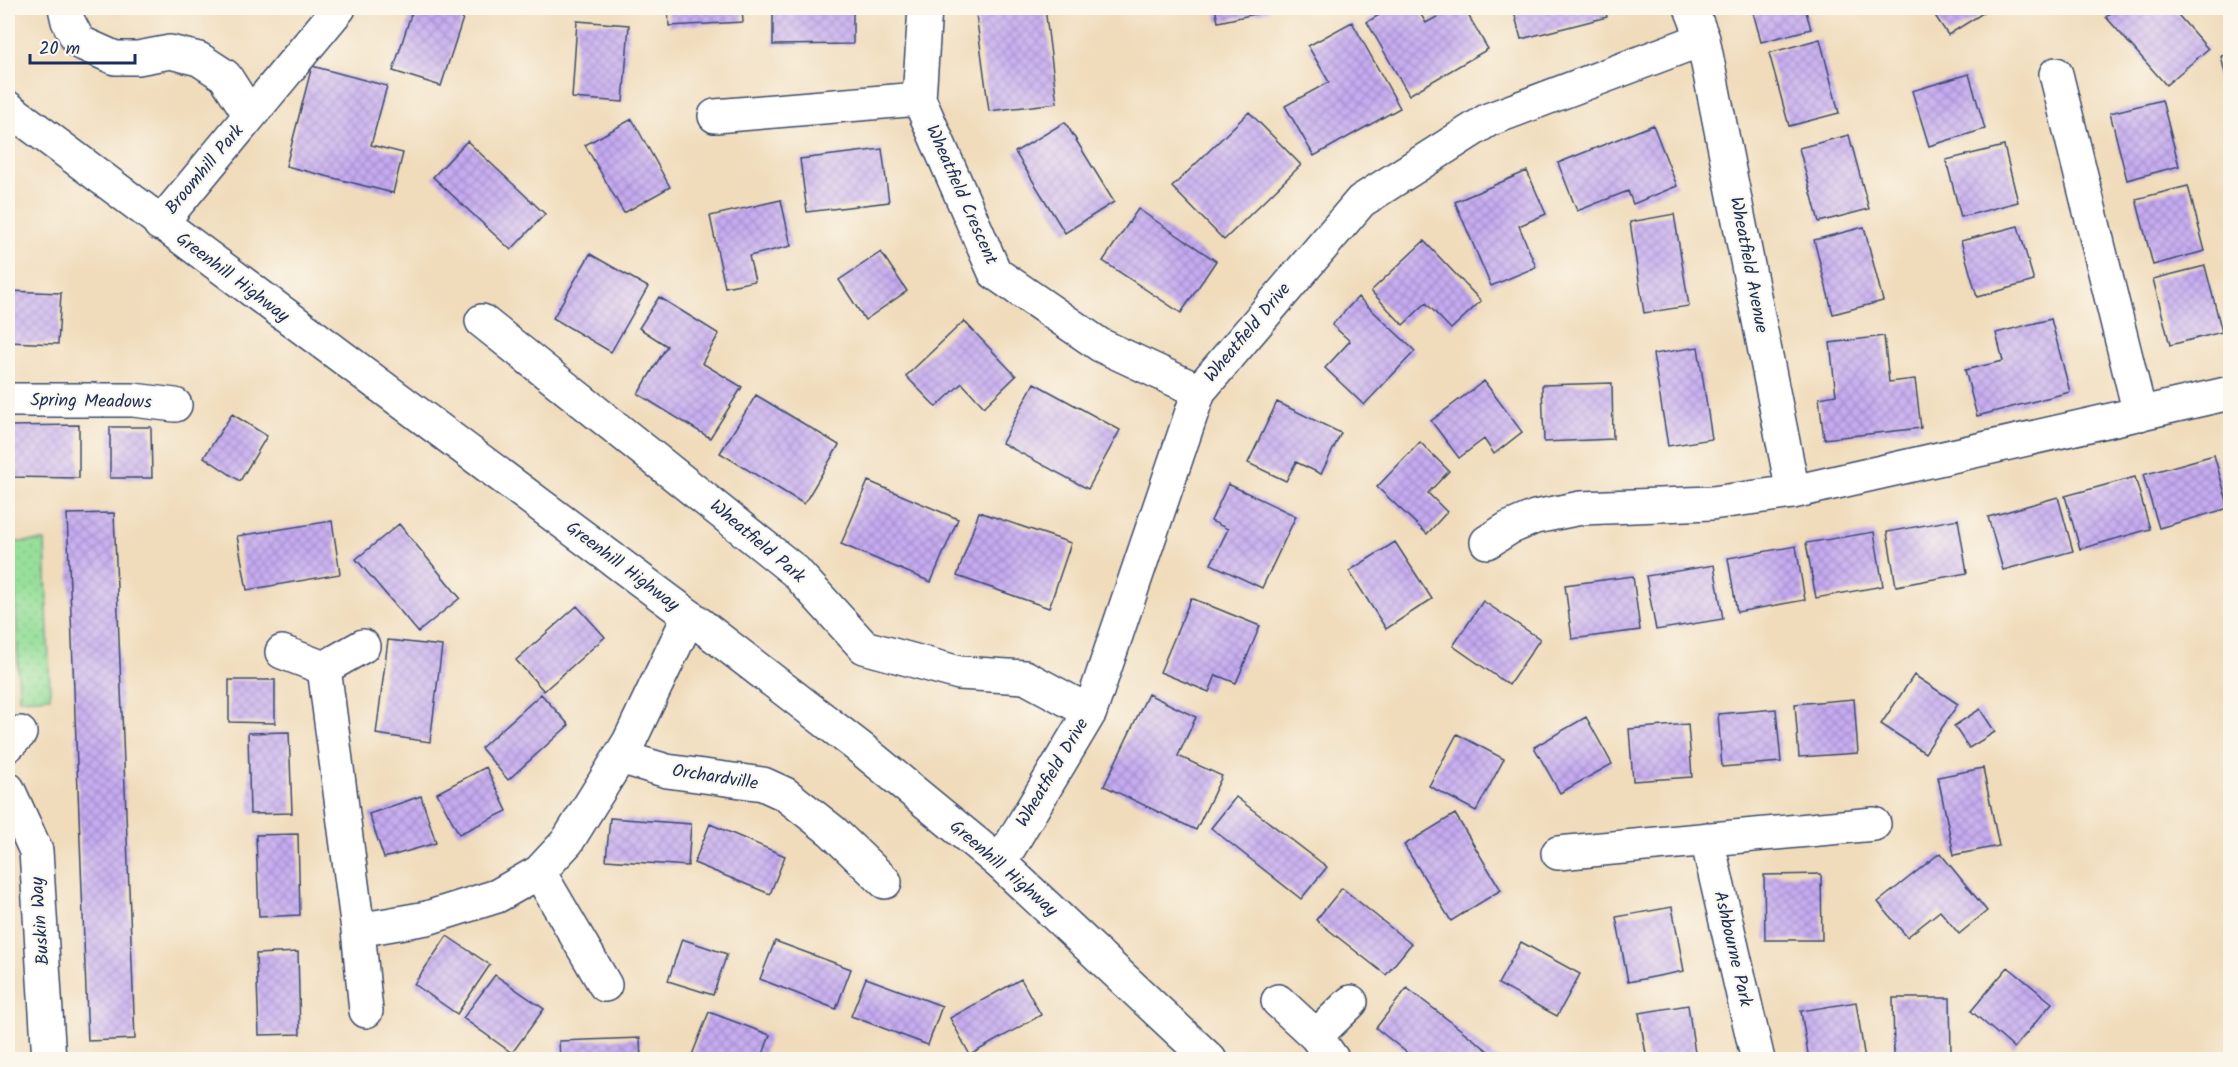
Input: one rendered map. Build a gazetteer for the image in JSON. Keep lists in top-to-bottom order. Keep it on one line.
{"streets":{"street":["Broomhill Park","Wheatfield Crescent","Wheatfield Avenue","Greenhill Highway","Wheatfield Drive","Spring Meadows","Wheatfield Park","Orchardville","Buskin Way","Ashbourne Park"]},"crossings":[["Broomhill Park","Greenhill Highway"],["Wheatfield Crescent","Wheatfield Drive"],["Wheatfield Avenue","Wheatfield Drive"],["Greenhill Highway","Wheatfield Drive"],["Wheatfield Drive","Wheatfield Park"]],"scale_bar":"20 m"}
